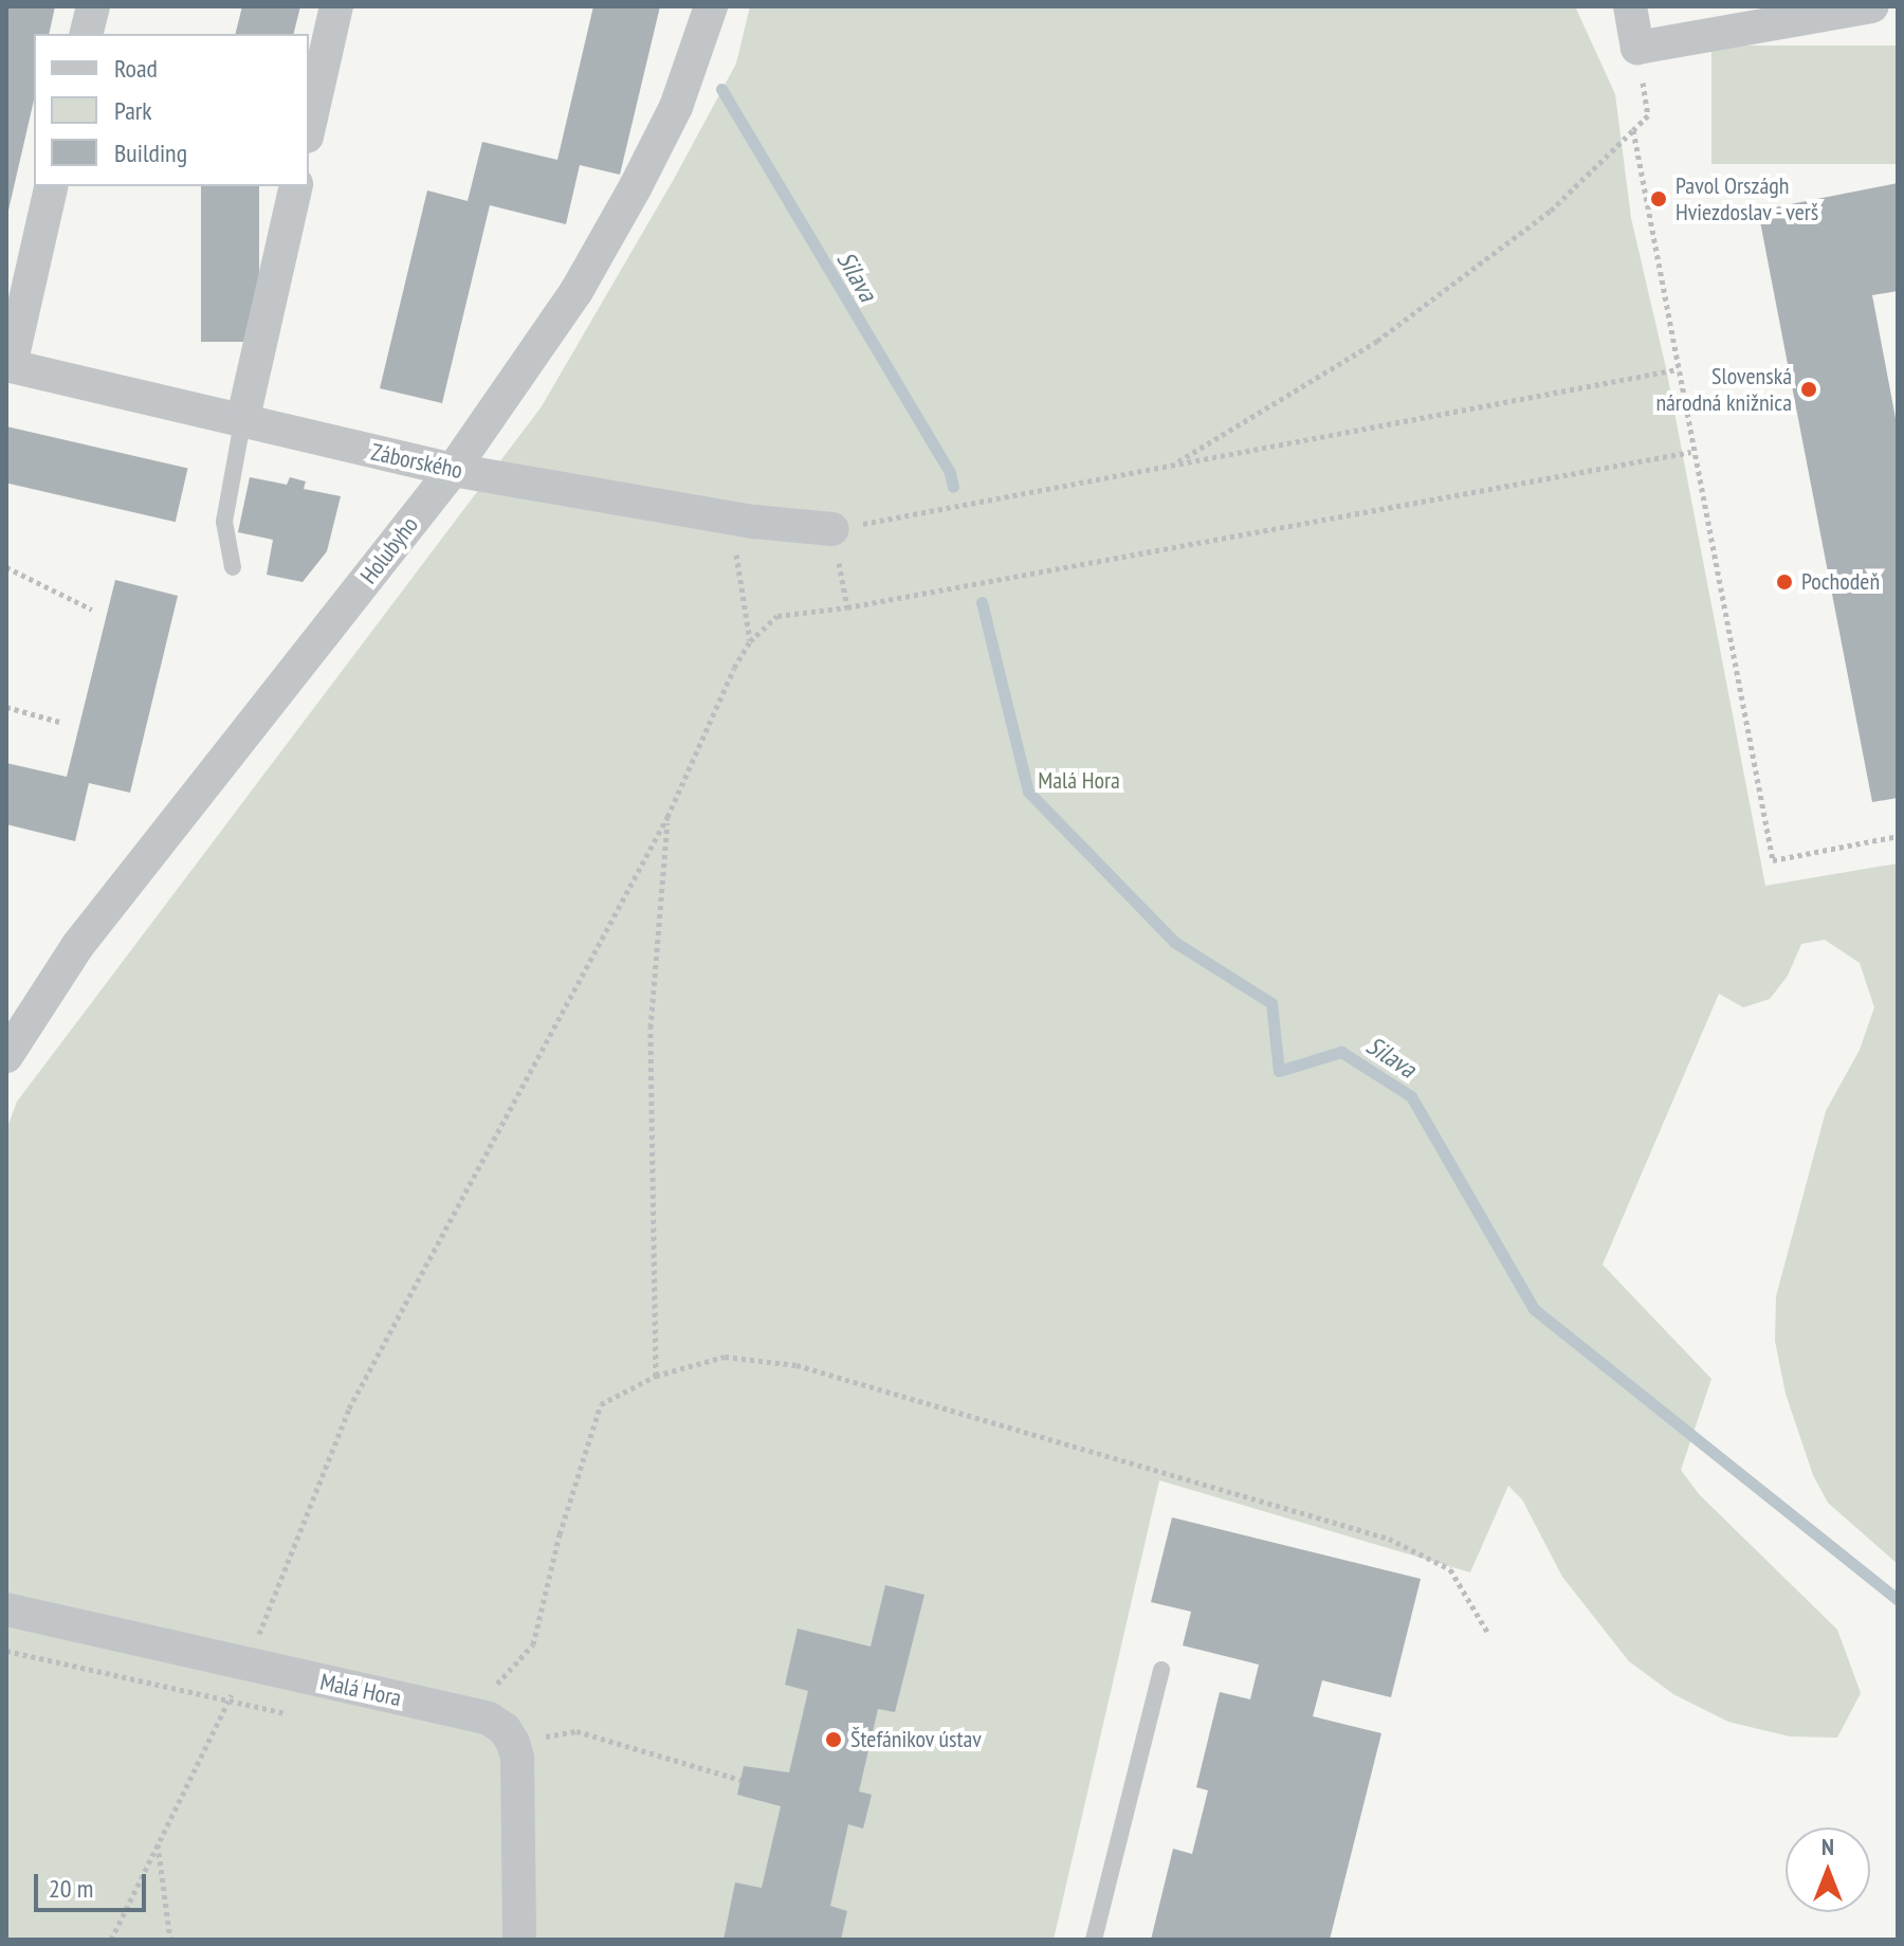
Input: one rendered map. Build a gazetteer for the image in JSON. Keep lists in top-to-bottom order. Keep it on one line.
{"streets":{"street":["Záborského","Holubyho","Malá Hora"]},"crossings":[["Záborského","Holubyho"]],"water":["Silava"],"parks":["Malá Hora"],"places":["Pavol Országh Hviezdoslav - verš","Slovenská národná knižnica","Pochodeň","Štefánikov ústav"],"legend":["Road","Park","Building"],"scale_bar":"20 m","north":"top"}
